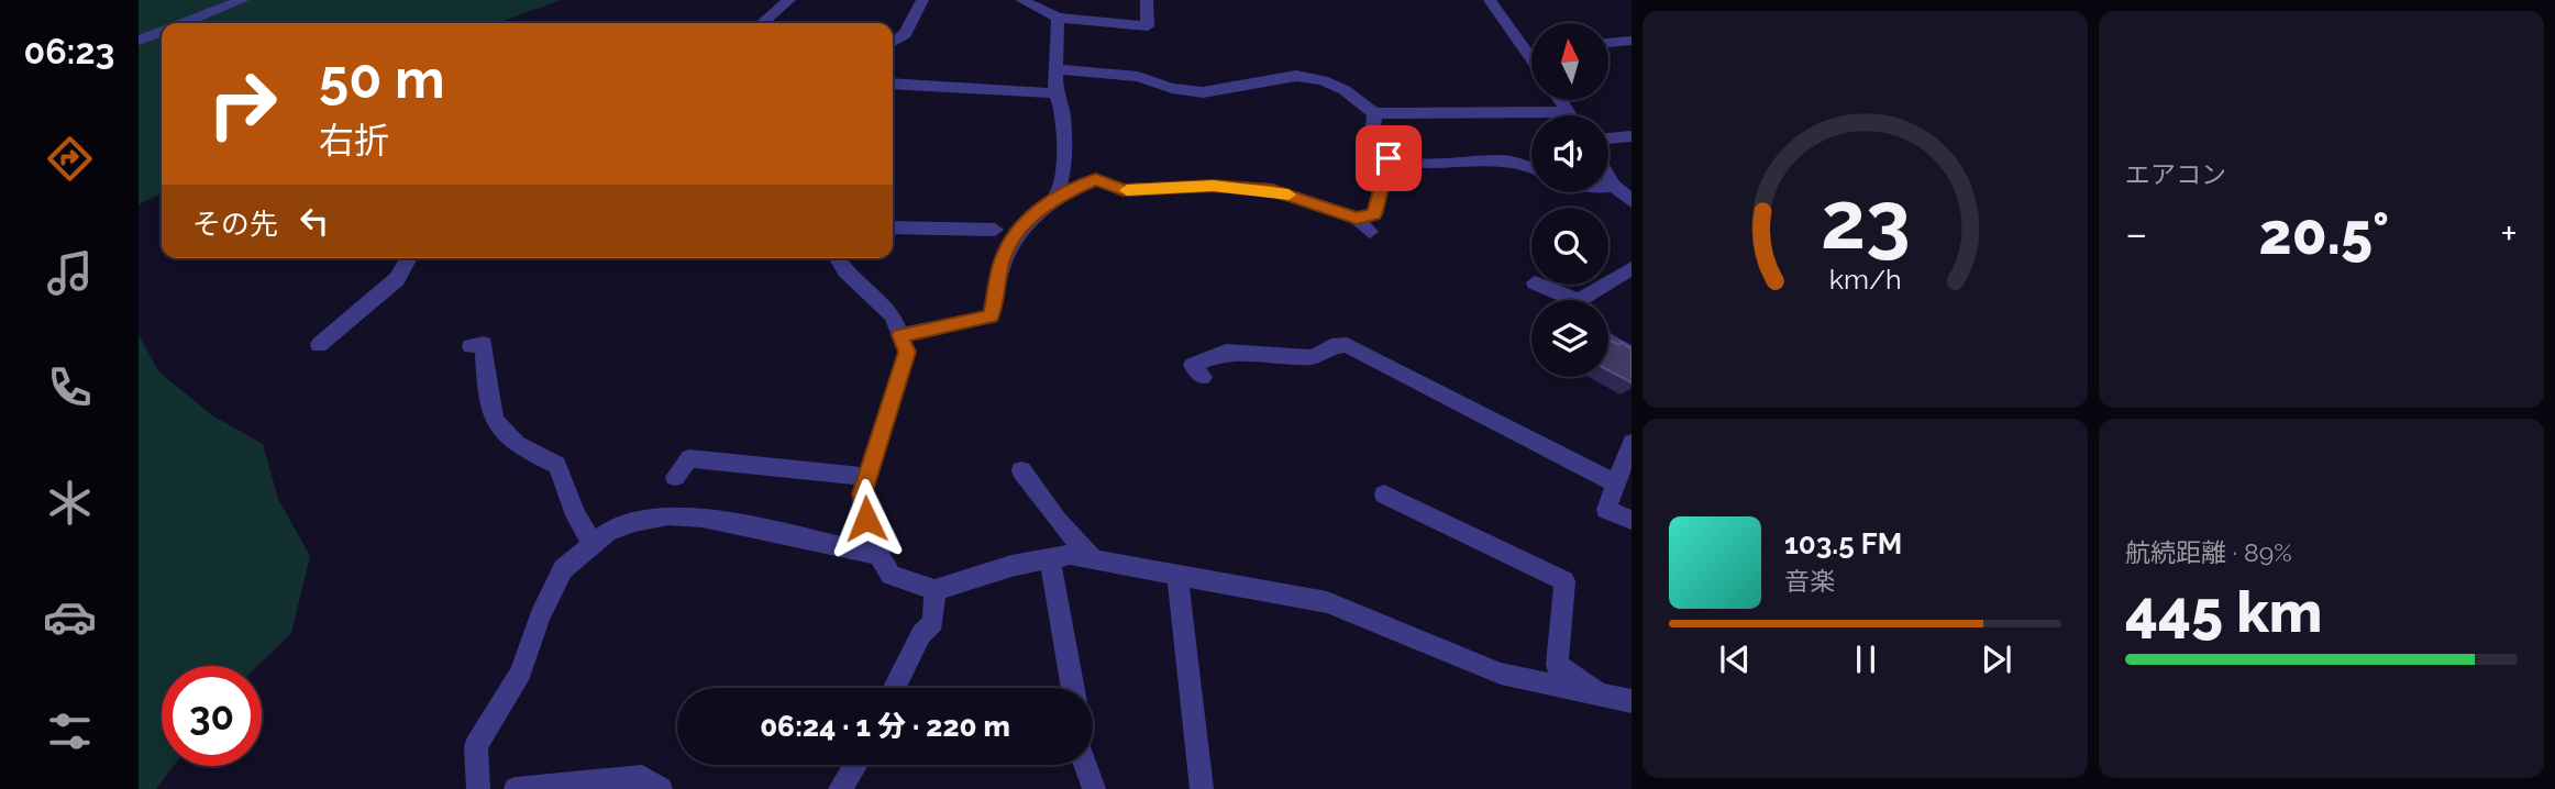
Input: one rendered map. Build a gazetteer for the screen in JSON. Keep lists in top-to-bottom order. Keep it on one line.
{"north":"top","page":{"tabs":"06:23","tile":["エアコン",["航続距離 · 89%","445 km"]],"turn":["50 m","右折"],"then":"その先","heat":["−","20.5°","+"],"song":["103.5 FM","音楽"],"limit":"30","trip":"06:24 · 1 分 · 220 m","gauge":["23","km/h"]}}
